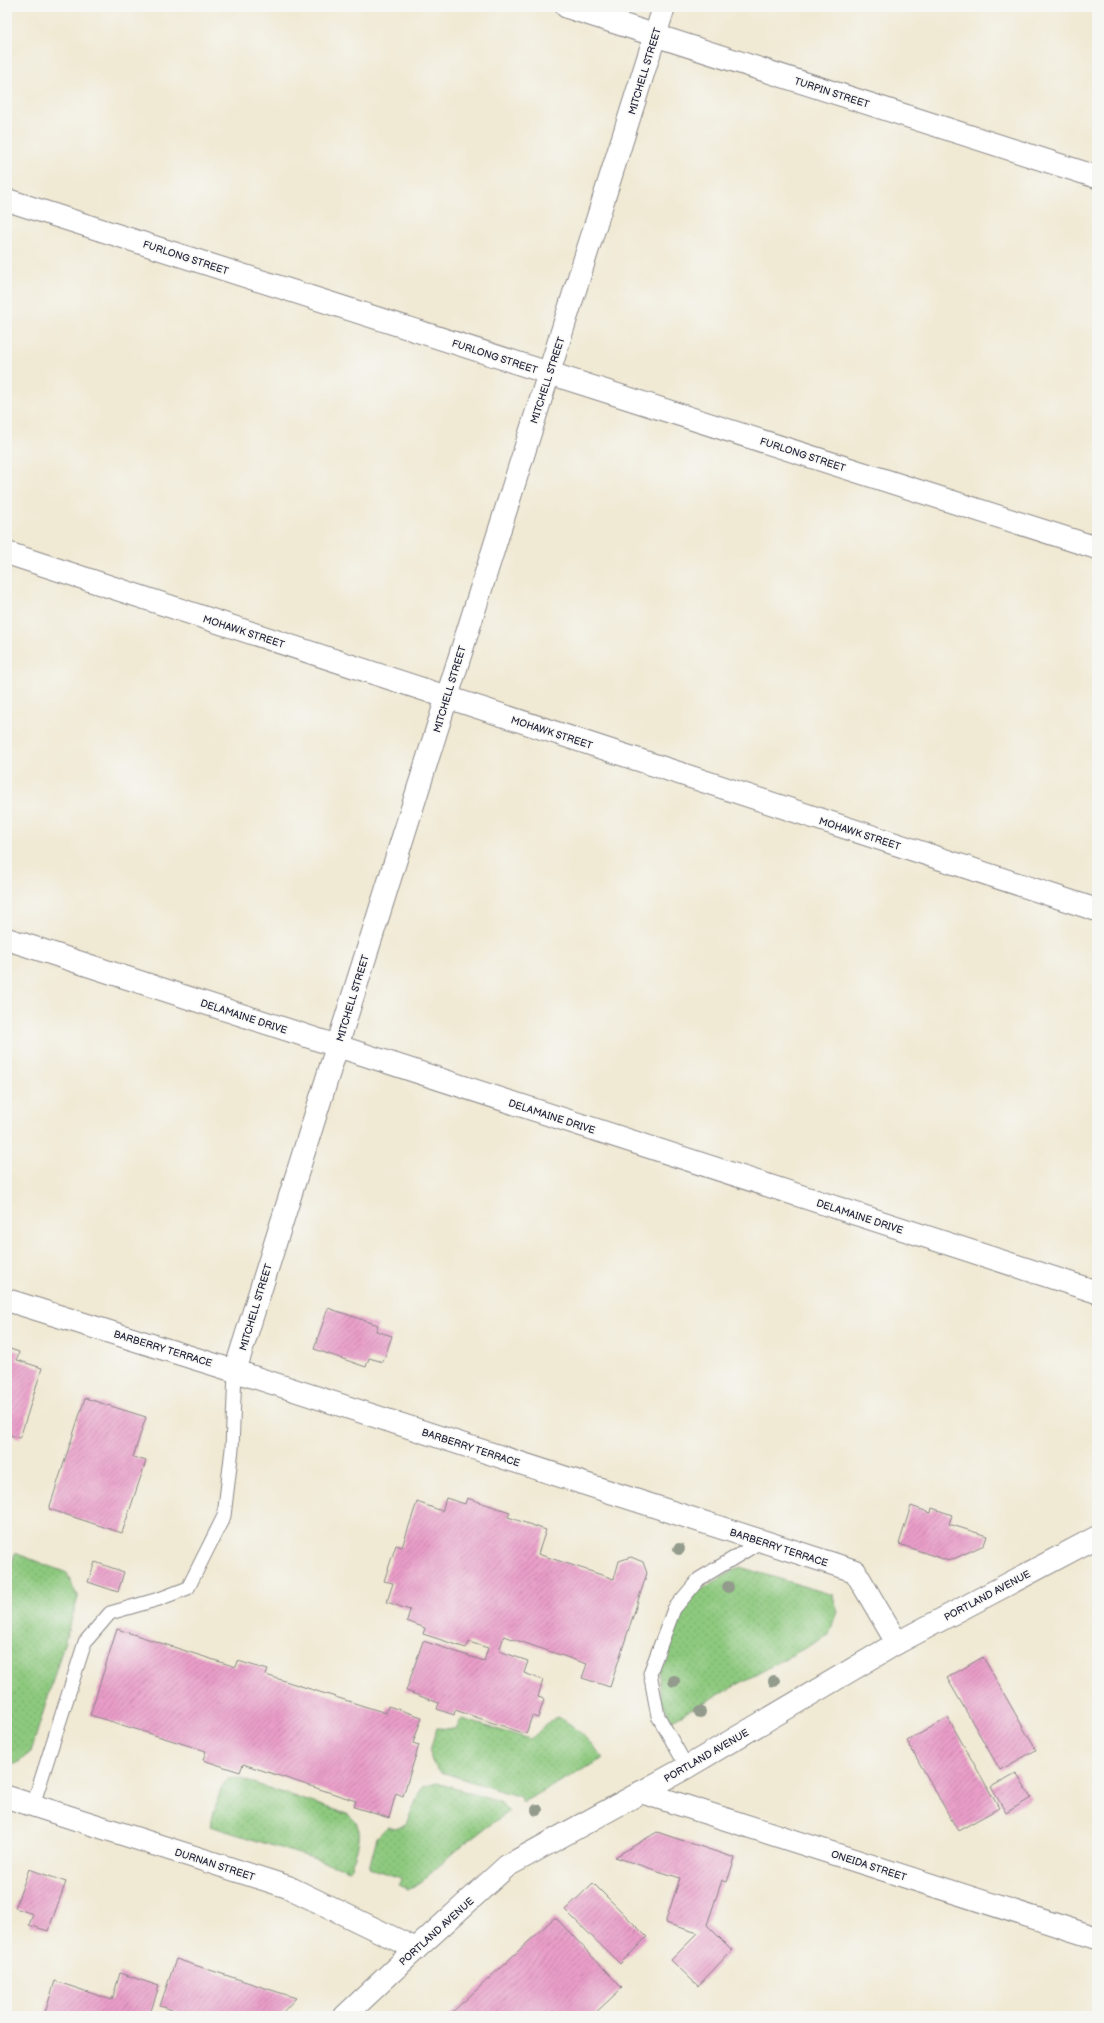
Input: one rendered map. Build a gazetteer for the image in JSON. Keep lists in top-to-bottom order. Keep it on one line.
{"streets":{"street":["MITCHELL STREET","TURPIN STREET","FURLONG STREET","MOHAWK STREET","DELAMAINE DRIVE","BARBERRY TERRACE","PORTLAND AVENUE","DURNAN STREET","ONEIDA STREET"]},"crossings":[["MITCHELL STREET","TURPIN STREET"],["MITCHELL STREET","FURLONG STREET"],["MITCHELL STREET","MOHAWK STREET"],["MITCHELL STREET","DELAMAINE DRIVE"],["MITCHELL STREET","BARBERRY TERRACE"],["BARBERRY TERRACE","PORTLAND AVENUE"],["PORTLAND AVENUE","DURNAN STREET"],["PORTLAND AVENUE","ONEIDA STREET"]]}
